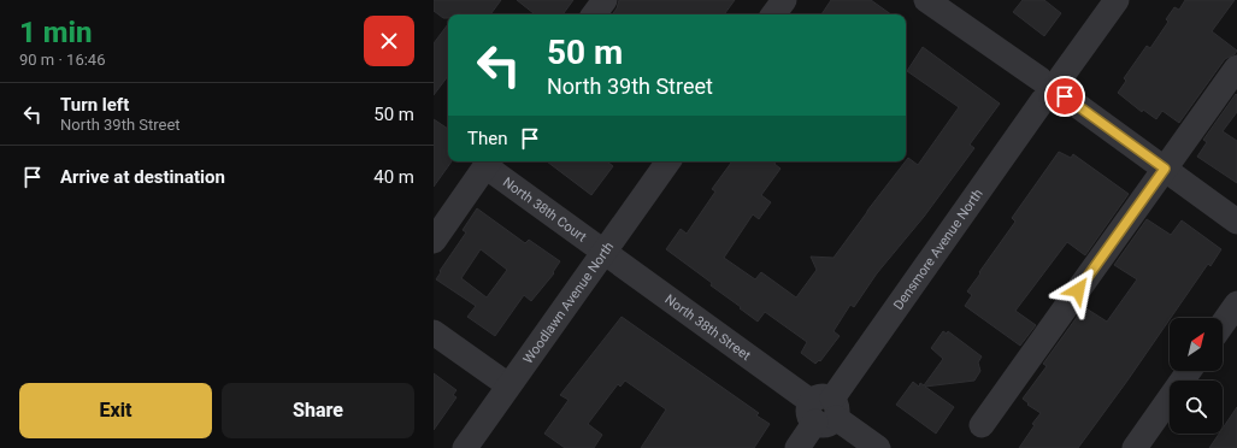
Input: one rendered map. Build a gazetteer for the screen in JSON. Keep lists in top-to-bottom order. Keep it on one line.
{"streets":{"street":["North 38th Court","Densmore Avenue North","Woodlawn Avenue North","North 38th Street"]},"crossings":[["North 38th Court","Woodlawn Avenue North"],["North 38th Court","North 38th Street"],["Densmore Avenue North","North 38th Street"],["Woodlawn Avenue North","North 38th Street"]],"north":"top right","page":{"heading":["1 min","90 m · 16:46"],"turn":["50 m","North 39th Street"],"list":[{"name":"Turn left","note":"North 39th Street","value":"50 m"},{"name":"Arrive at destination","value":"40 m"}],"then":"Then","buttons":["Exit","Share"]}}
